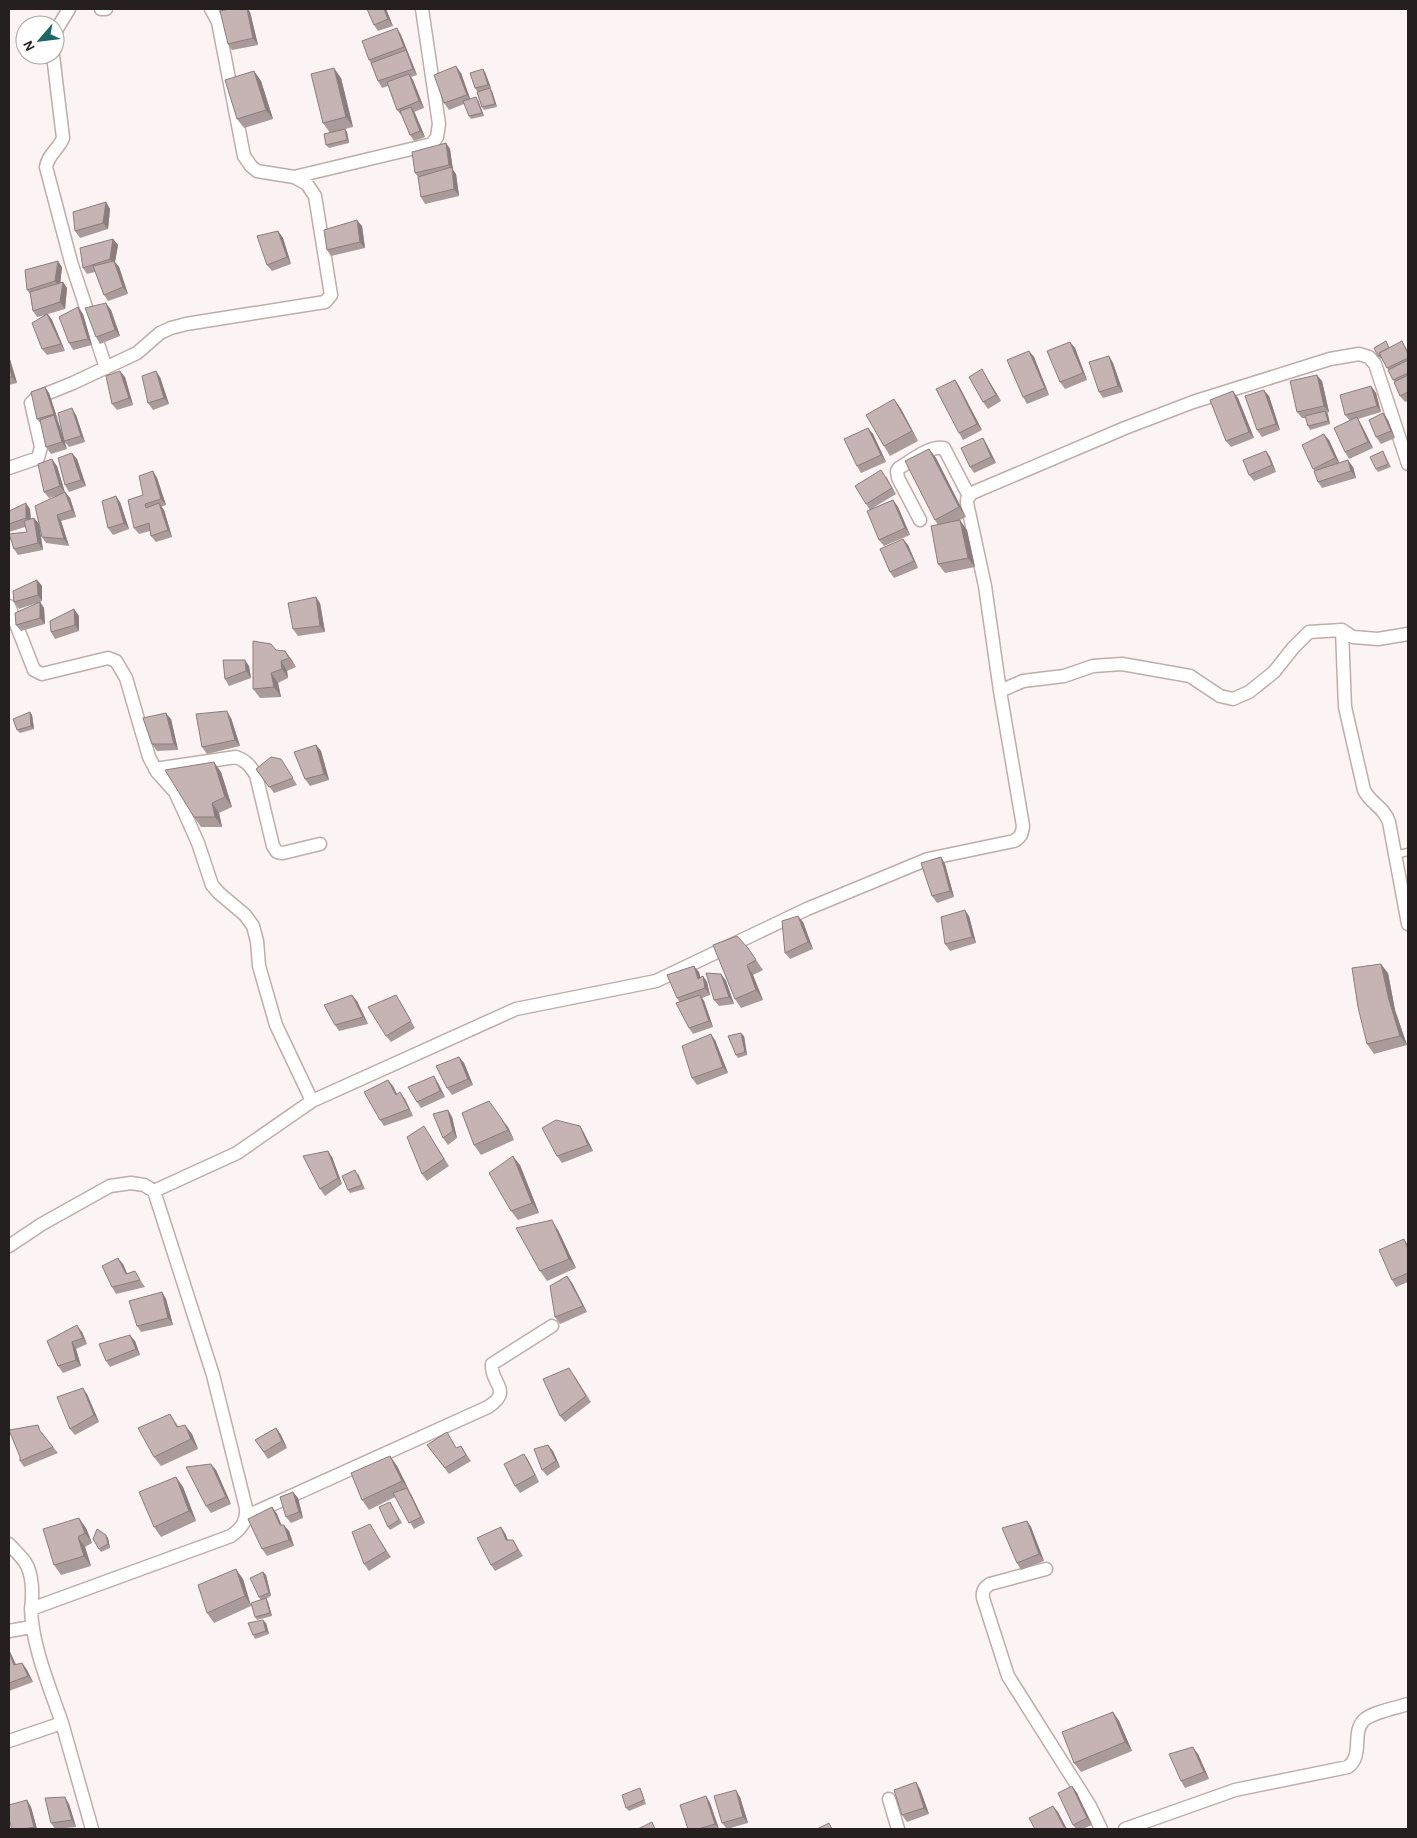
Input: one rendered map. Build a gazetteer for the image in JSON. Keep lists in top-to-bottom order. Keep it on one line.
{"north":"bottom left"}
